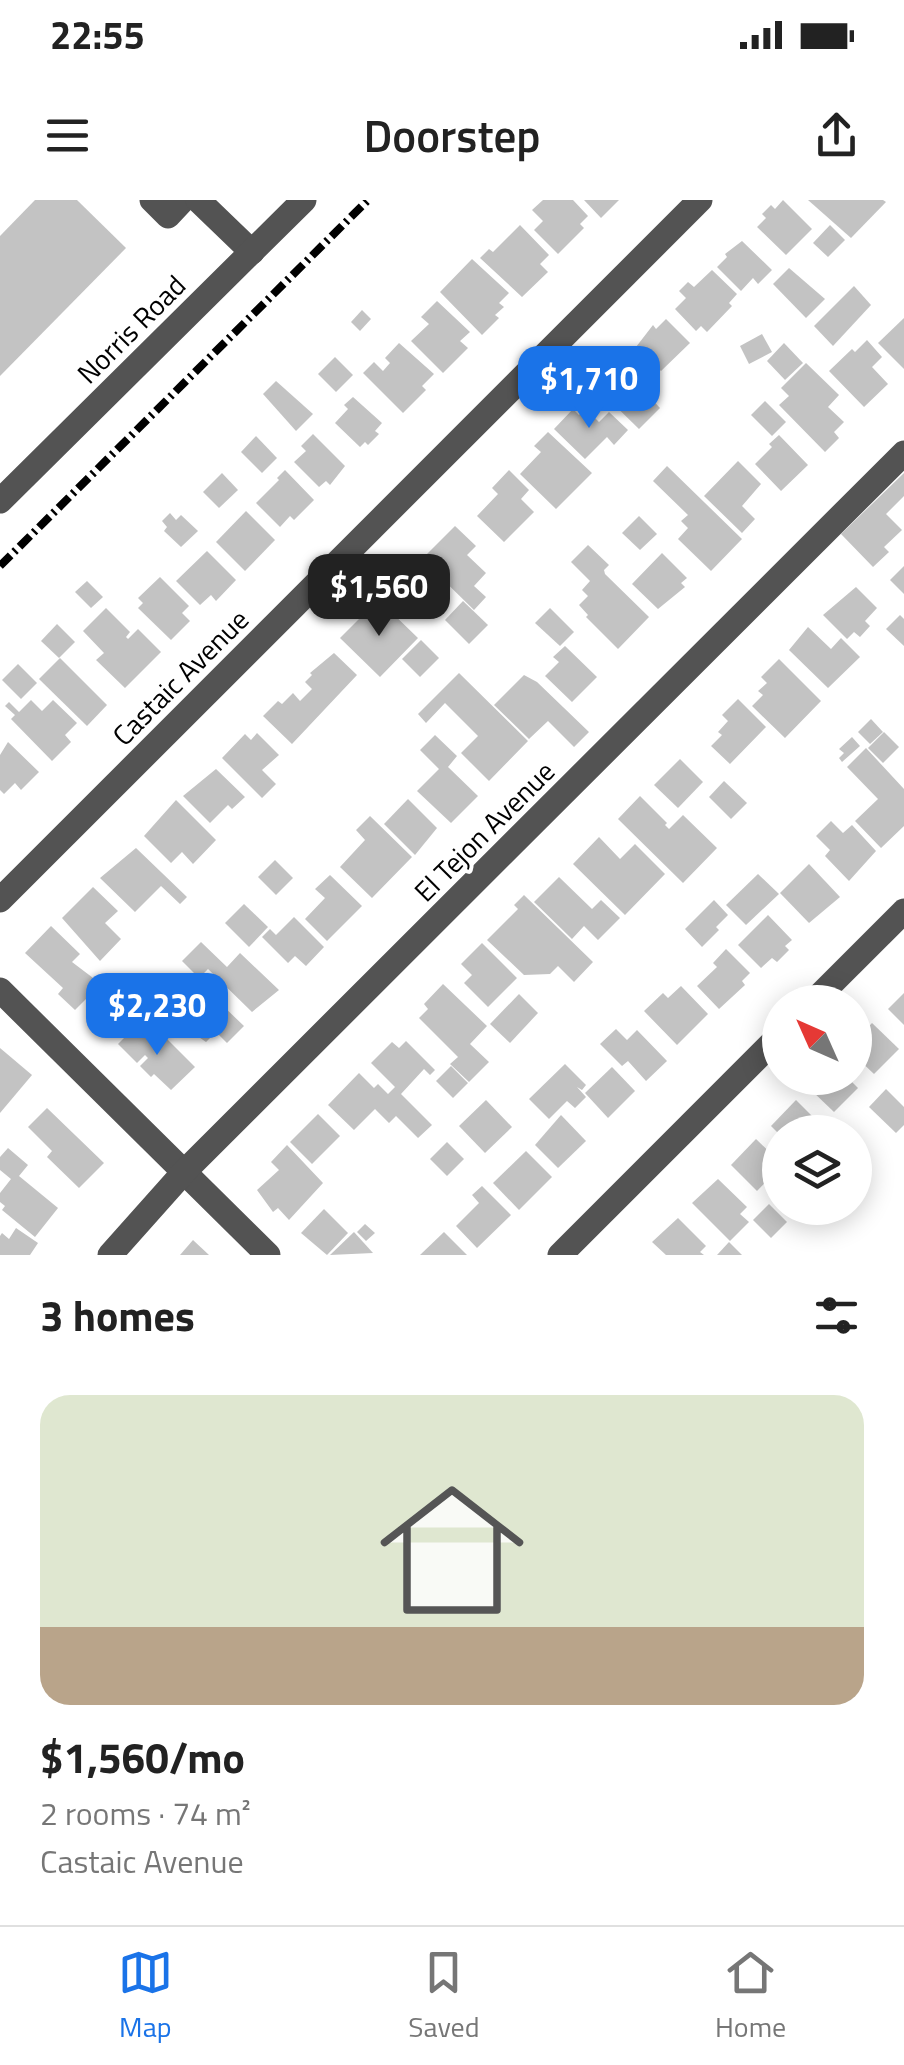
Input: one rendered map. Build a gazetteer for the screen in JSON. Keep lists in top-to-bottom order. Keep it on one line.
{"streets":{"street":["Norris Road","Castaic Avenue","El Tejon Avenue"]},"north":"top left","page":{"status":"22:55","header":"Doorstep","price":["$1,710","$1,560","$2,230"],"heading":"3 homes","list":[{"name":"$1,560/mo","note":"2 rooms · 74 m² · Castaic Avenue"}],"tabs":["Map","Saved","Home"]}}
